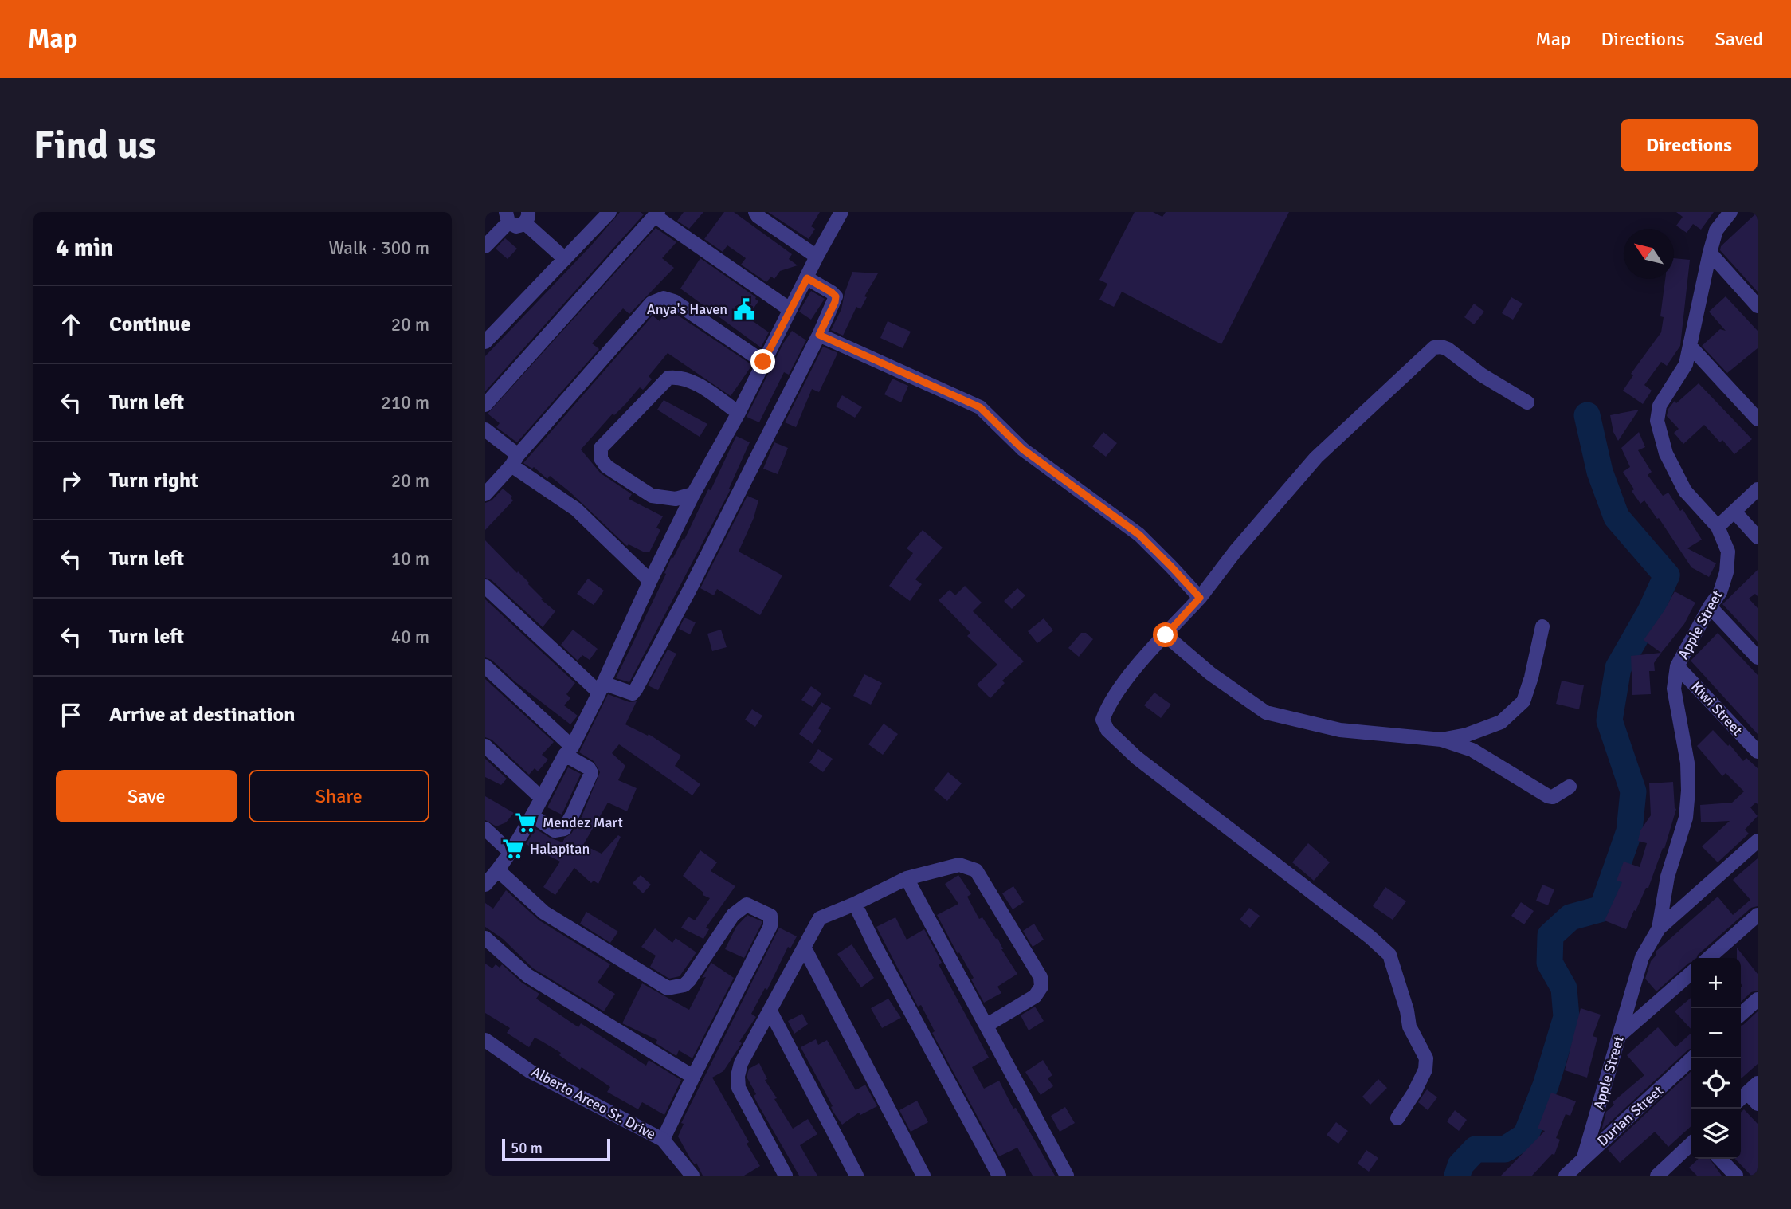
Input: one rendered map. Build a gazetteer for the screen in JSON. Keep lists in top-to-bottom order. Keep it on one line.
{"streets":{"street":["Apple Street","Kiwi Street","Alberto Arceo Sr. Drive","Durian Street"]},"crossings":[["Apple Street","Kiwi Street"],["Apple Street","Durian Street"]],"places":{"public building":["Anya's Haven"],"supermarket":["Mendez Mart","Halapitan"]},"scale_bar":"50 m","north":"top left","page":{"header":"Map","nav":["Map","Directions","Saved"],"buttons":["Directions",["Save","Share"]],"title":"Find us","heading":["4 min","Walk · 300 m"],"list":[["Continue","20 m"],["Turn left","210 m"],["Turn right","20 m"],["Turn left","10 m"],["Turn left","40 m"],"Arrive at destination"],"map_buttons":["+","−"],"scale":"50 m"}}
